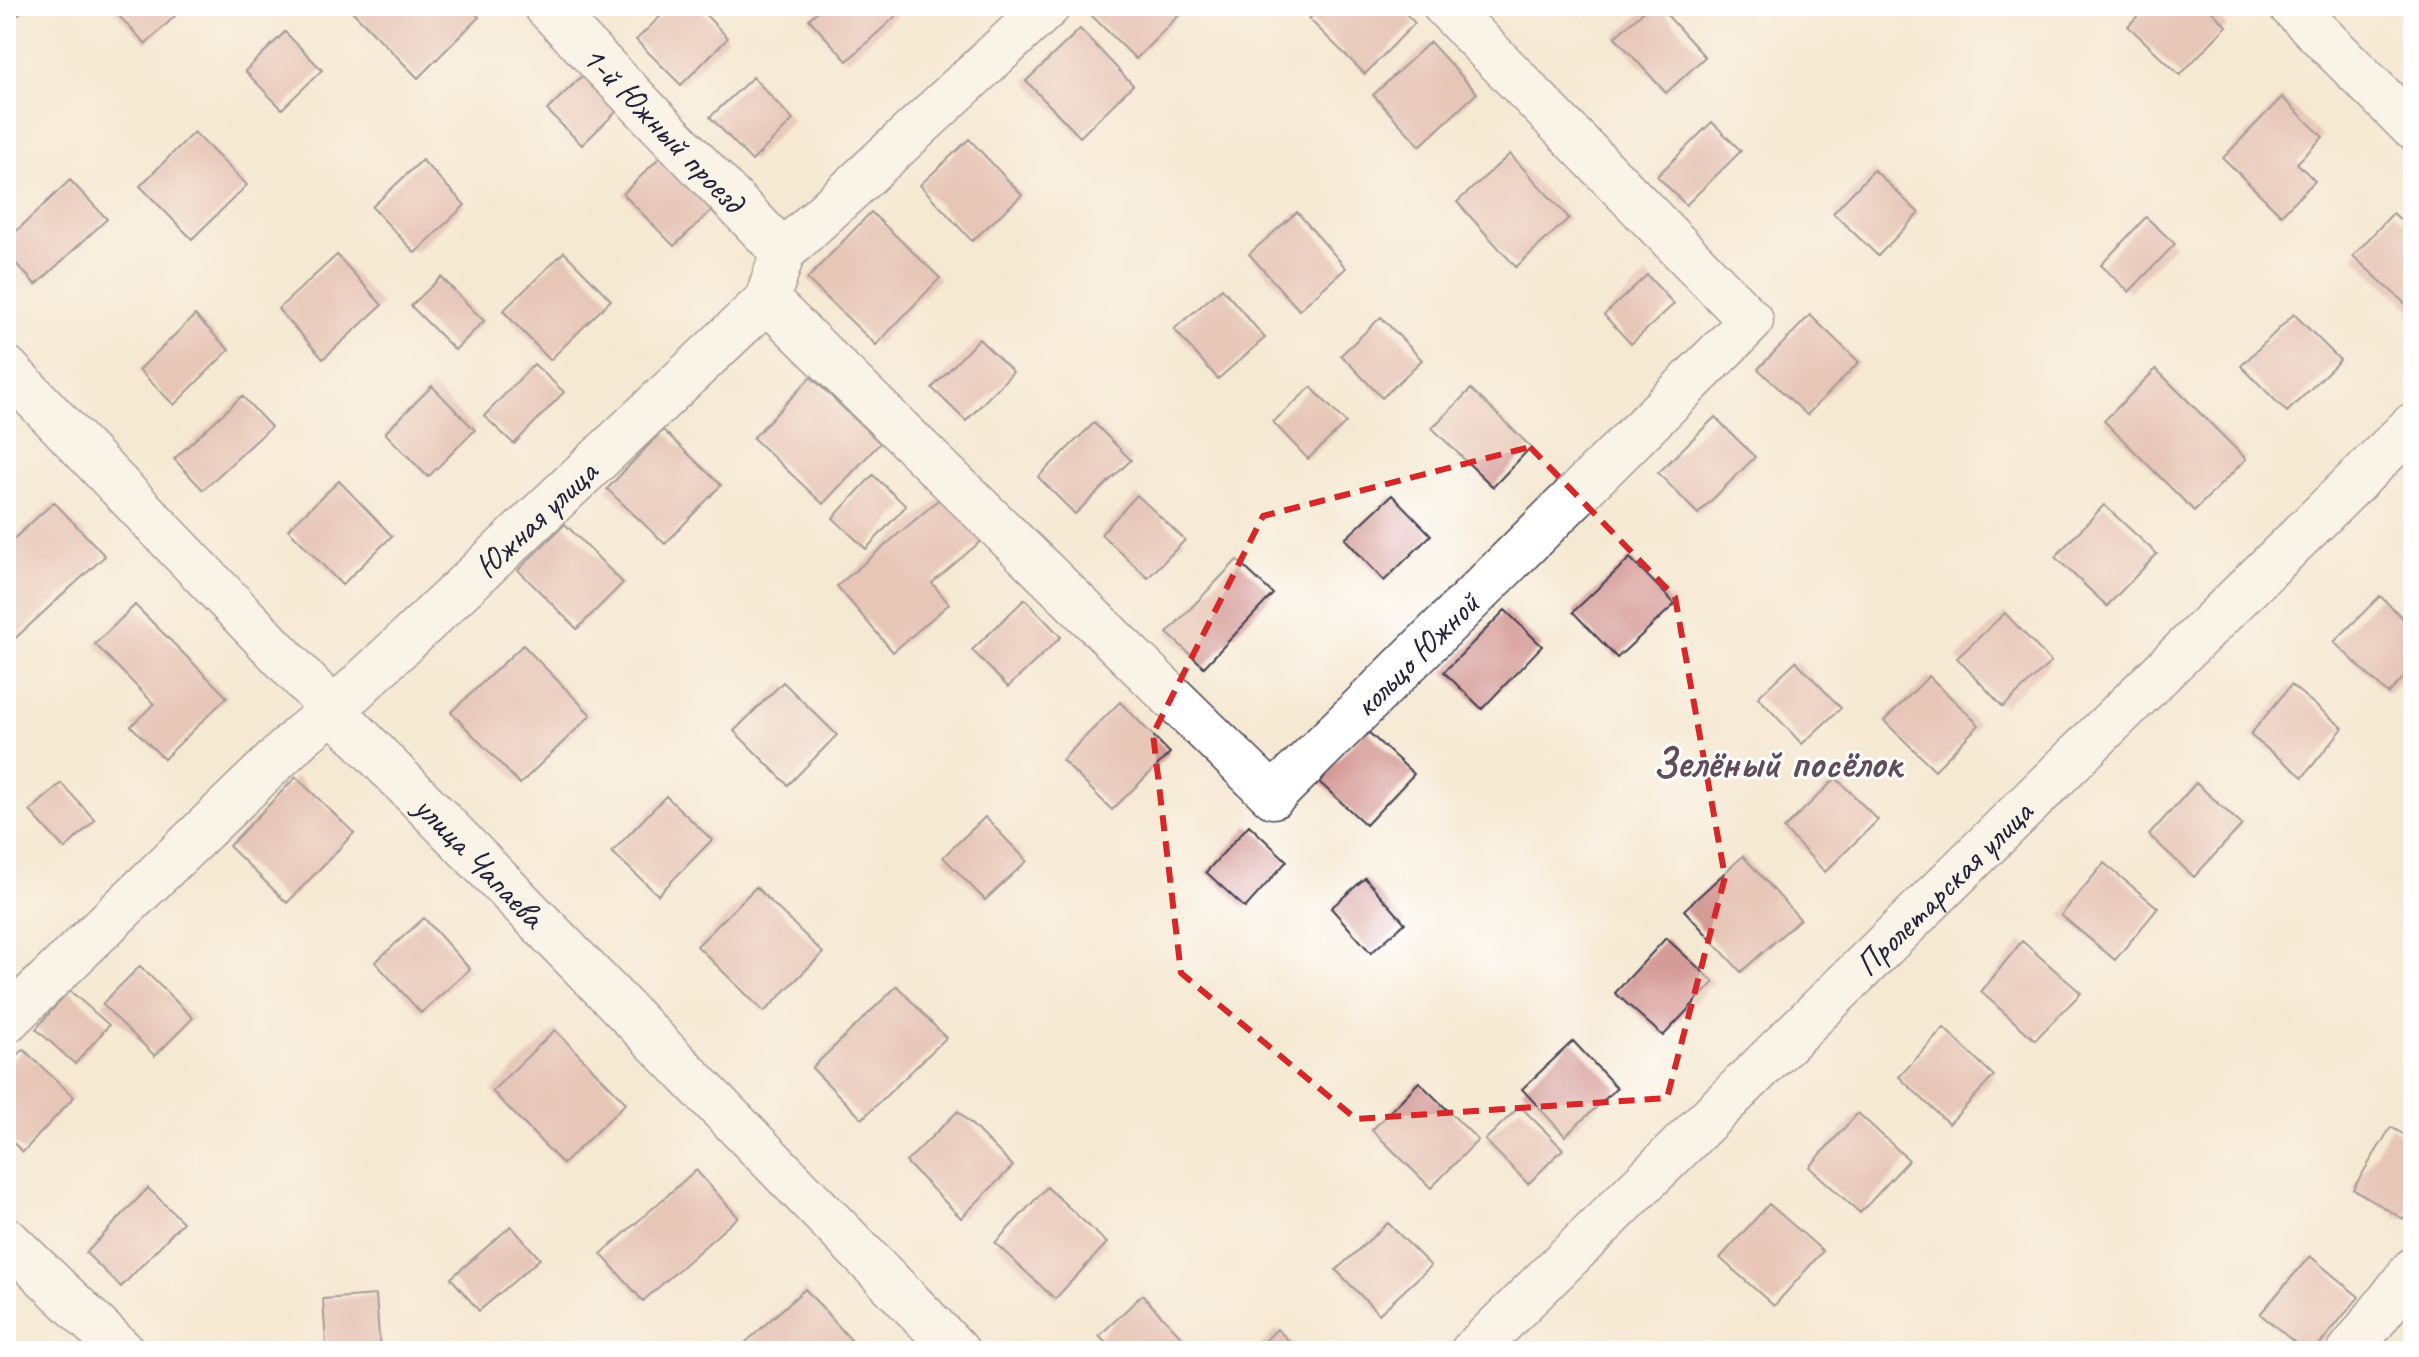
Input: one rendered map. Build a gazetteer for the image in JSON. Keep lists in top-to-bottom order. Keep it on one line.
{"streets":{"street":["1-й Южный проезд","Южная улица","кольцо Южной","улица Чапаева","Пролетарская улица"]},"crossings":[["1-й Южный проезд","Южная улица"],["Южная улица","кольцо Южной"],["Южная улица","улица Чапаева"]],"districts":["Зелёный посёлок"]}
